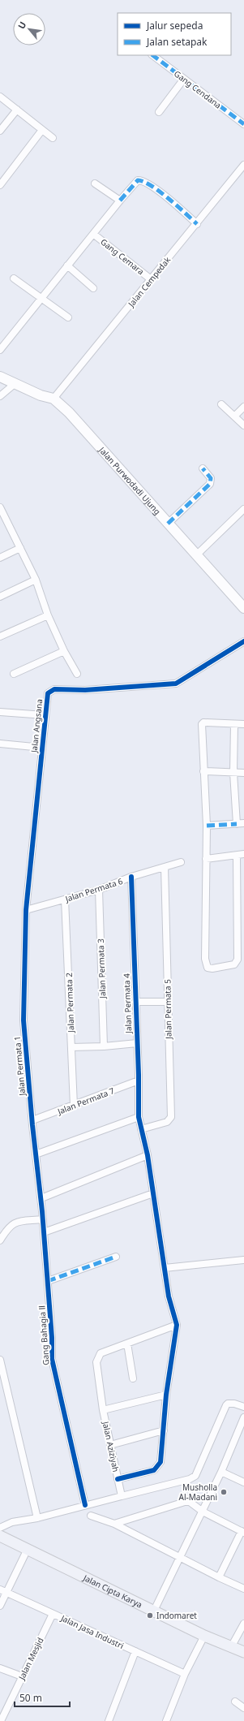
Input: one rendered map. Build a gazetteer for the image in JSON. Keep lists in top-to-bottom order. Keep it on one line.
{"streets":{"main road":["Jalan Cipta Karya"],"street":["Gang Cendana","Gang Cemara","Jalan Cempedak","Jalan Purwodadi Ujung","Jalan Angsana","Jalan Permata 6","Jalan Permata 3","Jalan Permata 2","Jalan Permata 4","Jalan Permata 5","Jalan Permata 1","Jalan Permata 7","Gang Bahagia ll","Jalan Aziziyah","Jalan Jasa Industri","Jalan Mesjid"]},"crossings":[["Gang Cemara","Jalan Cempedak"],["Jalan Cempedak","Jalan Purwodadi Ujung"],["Jalan Angsana","Jalan Permata 6"],["Jalan Angsana","Jalan Permata 1"],["Jalan Permata 6","Jalan Permata 3"],["Jalan Permata 6","Jalan Permata 2"],["Jalan Permata 6","Jalan Permata 4"],["Jalan Permata 6","Jalan Permata 5"],["Jalan Permata 6","Jalan Permata 1"],["Jalan Permata 2","Jalan Permata 7"],["Jalan Permata 4","Jalan Permata 5"],["Jalan Permata 4","Jalan Permata 7"],["Jalan Permata 4","Jalan Aziziyah"],["Jalan Permata 1","Jalan Permata 7"],["Jalan Permata 1","Gang Bahagia ll"],["Jalan Jasa Industri","Jalan Mesjid"]],"places":["Musholla Al-Madani","Indomaret"],"legend":["Jalur sepeda","Jalan setapak"],"scale_bar":"50 m","north":"top left"}
